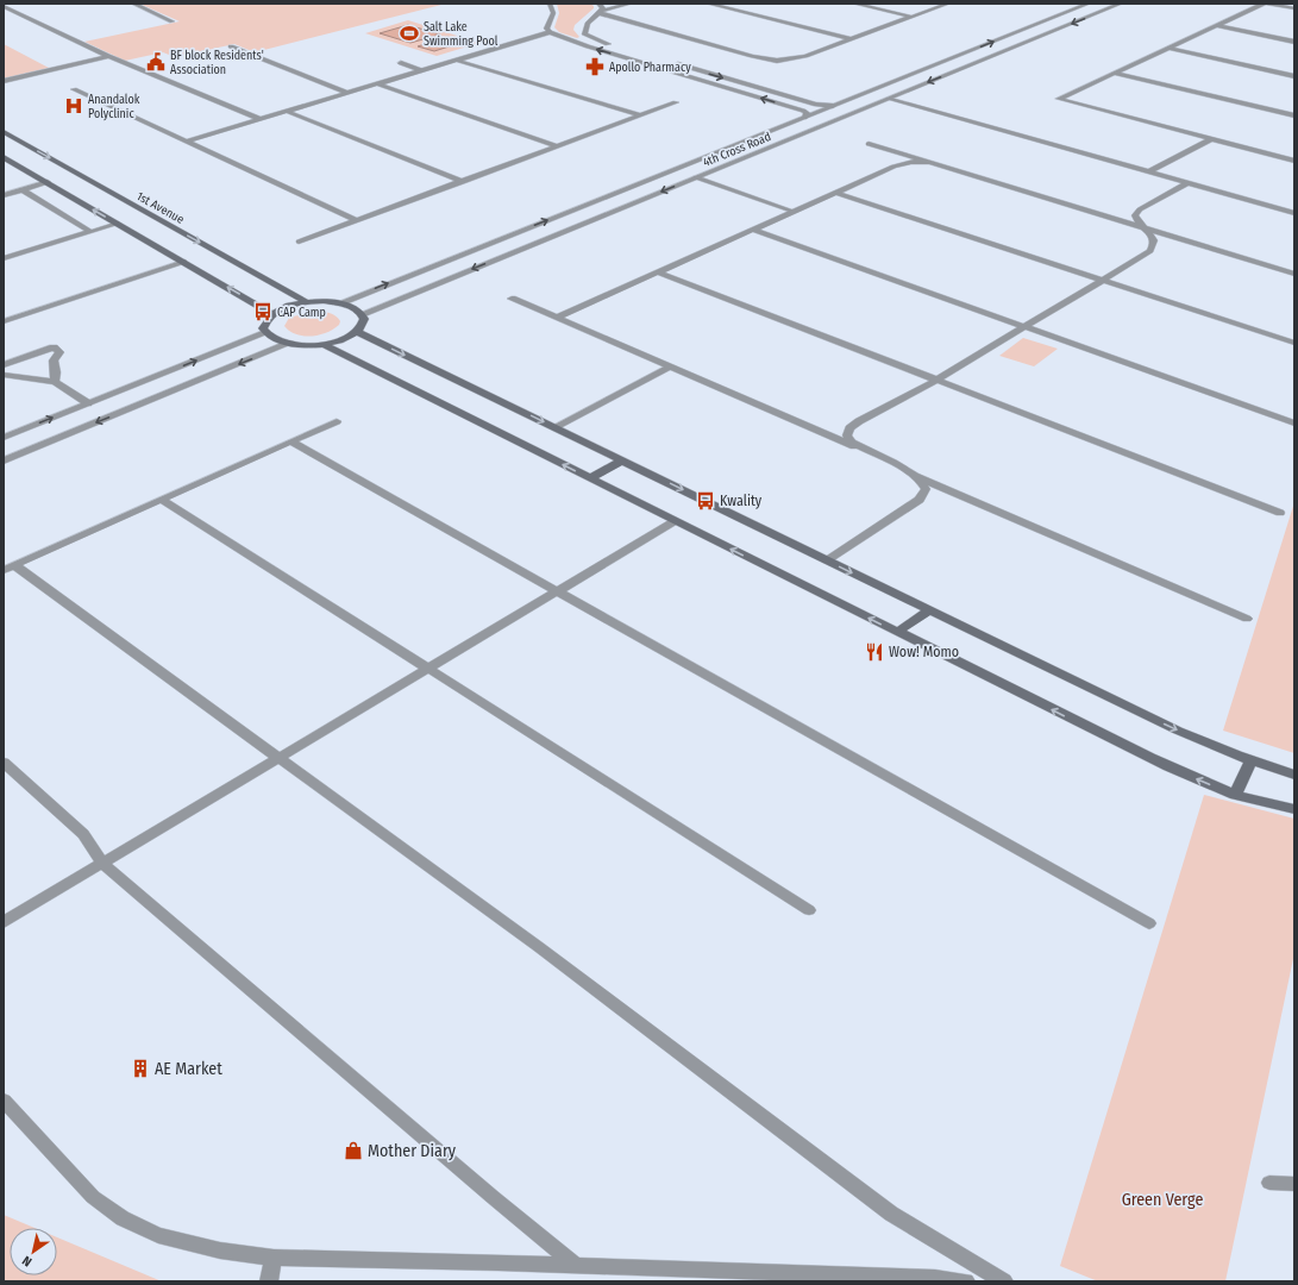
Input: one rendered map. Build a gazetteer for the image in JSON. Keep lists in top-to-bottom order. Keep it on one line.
{"streets":{"main road":["1st Avenue"],"street":["4th Cross Road"]},"parks":["Green Verge"],"places":{"sports":["Salt Lake Swimming Pool"],"public building":["BF block Residents' Association"],"pharmacy":["Apollo Pharmacy"],"hospital":["Anandalok Polyclinic"],"bus stop":["CAP Camp","Kwality"],"restaurant":["Wow! Momo"],"building":["AE Market"],"shop":["Mother Diary"]},"north":"bottom left"}
